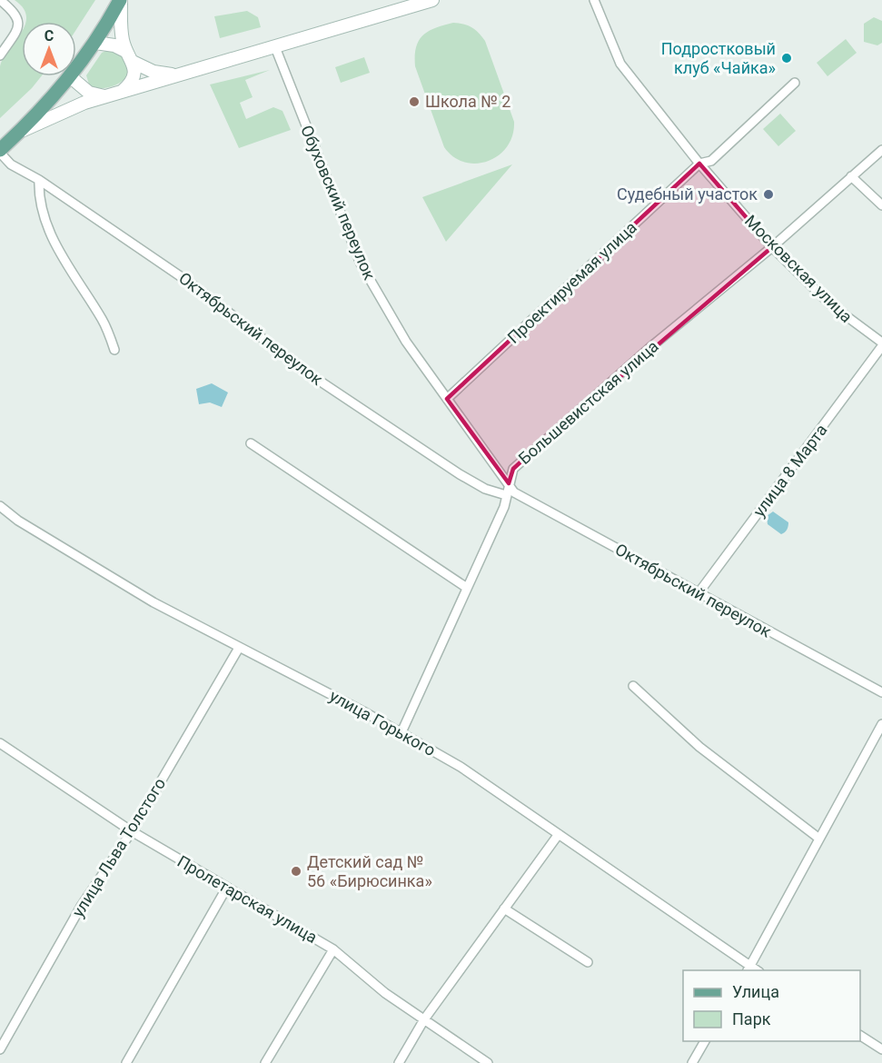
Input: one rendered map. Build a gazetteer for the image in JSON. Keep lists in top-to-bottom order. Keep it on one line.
{"streets":{"street":["Обуховский переулок","Московская улица","Проектируемая улица","Октябрьский переулок","Большевистская улица","улица 8 Марта","улица Горького","улица Льва Толстого","Пролетарская улица"]},"crossings":[["Обуховский переулок","Проектируемая улица"],["Обуховский переулок","Октябрьский переулок"],["Обуховский переулок","Большевистская улица"],["Московская улица","Проектируемая улица"],["Московская улица","Большевистская улица"],["Московская улица","улица 8 Марта"],["Октябрьский переулок","Большевистская улица"],["Октябрьский переулок","улица 8 Марта"],["Большевистская улица","улица Горького"],["улица Горького","улица Льва Толстого"],["улица Льва Толстого","Пролетарская улица"]],"places":["Подростковый клуб «Чайка»","Школа № 2","Судебный участок","Детский сад № 56 «Бирюсинка»"],"legend":["Улица","Парк"],"north":"top"}
